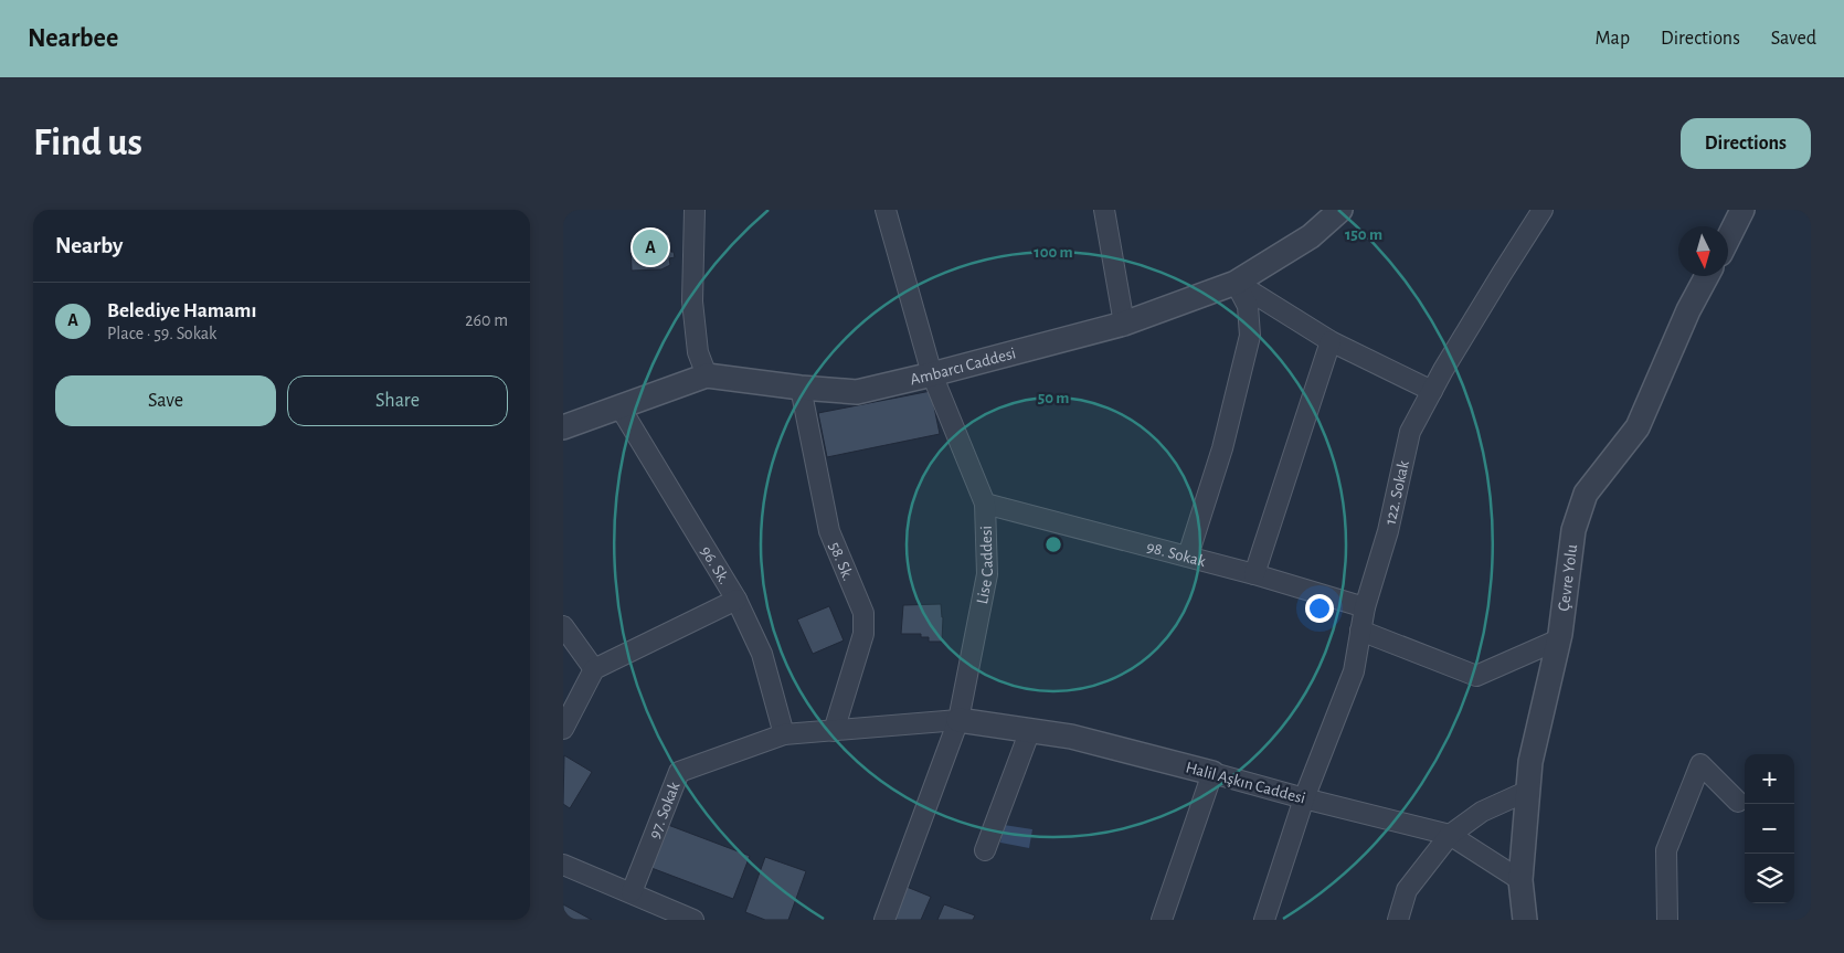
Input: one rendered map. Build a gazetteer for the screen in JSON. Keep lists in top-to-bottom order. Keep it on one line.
{"streets":{"street":["Ambarcı Caddesi","122. Sokak","98. Sokak","58. Sk.","96. Sk.","Lise Caddesi","Çevre Yolu","Halil Aşkın Caddesi","97. Sokak"]},"crossings":[["Ambarcı Caddesi","58. Sk."],["Ambarcı Caddesi","96. Sk."],["Ambarcı Caddesi","Lise Caddesi"],["122. Sokak","98. Sokak"],["122. Sokak","Halil Aşkın Caddesi"],["98. Sokak","Lise Caddesi"],["58. Sk.","97. Sokak"],["96. Sk.","97. Sokak"],["Lise Caddesi","Halil Aşkın Caddesi"],["Lise Caddesi","97. Sokak"],["Çevre Yolu","Halil Aşkın Caddesi"],["Halil Aşkın Caddesi","97. Sokak"]],"north":"bottom","page":{"header":"Nearbee","nav":["Map","Directions","Saved"],"buttons":["Directions",["Save","Share"]],"title":"Find us","heading":"Nearby","pins":"A","list":[{"mark":"A","name":"Belediye Hamamı","note":"Place · 59. Sokak","value":"260 m"}],"map_buttons":["+","−"]},"rings":["150 m","100 m","50 m"]}
